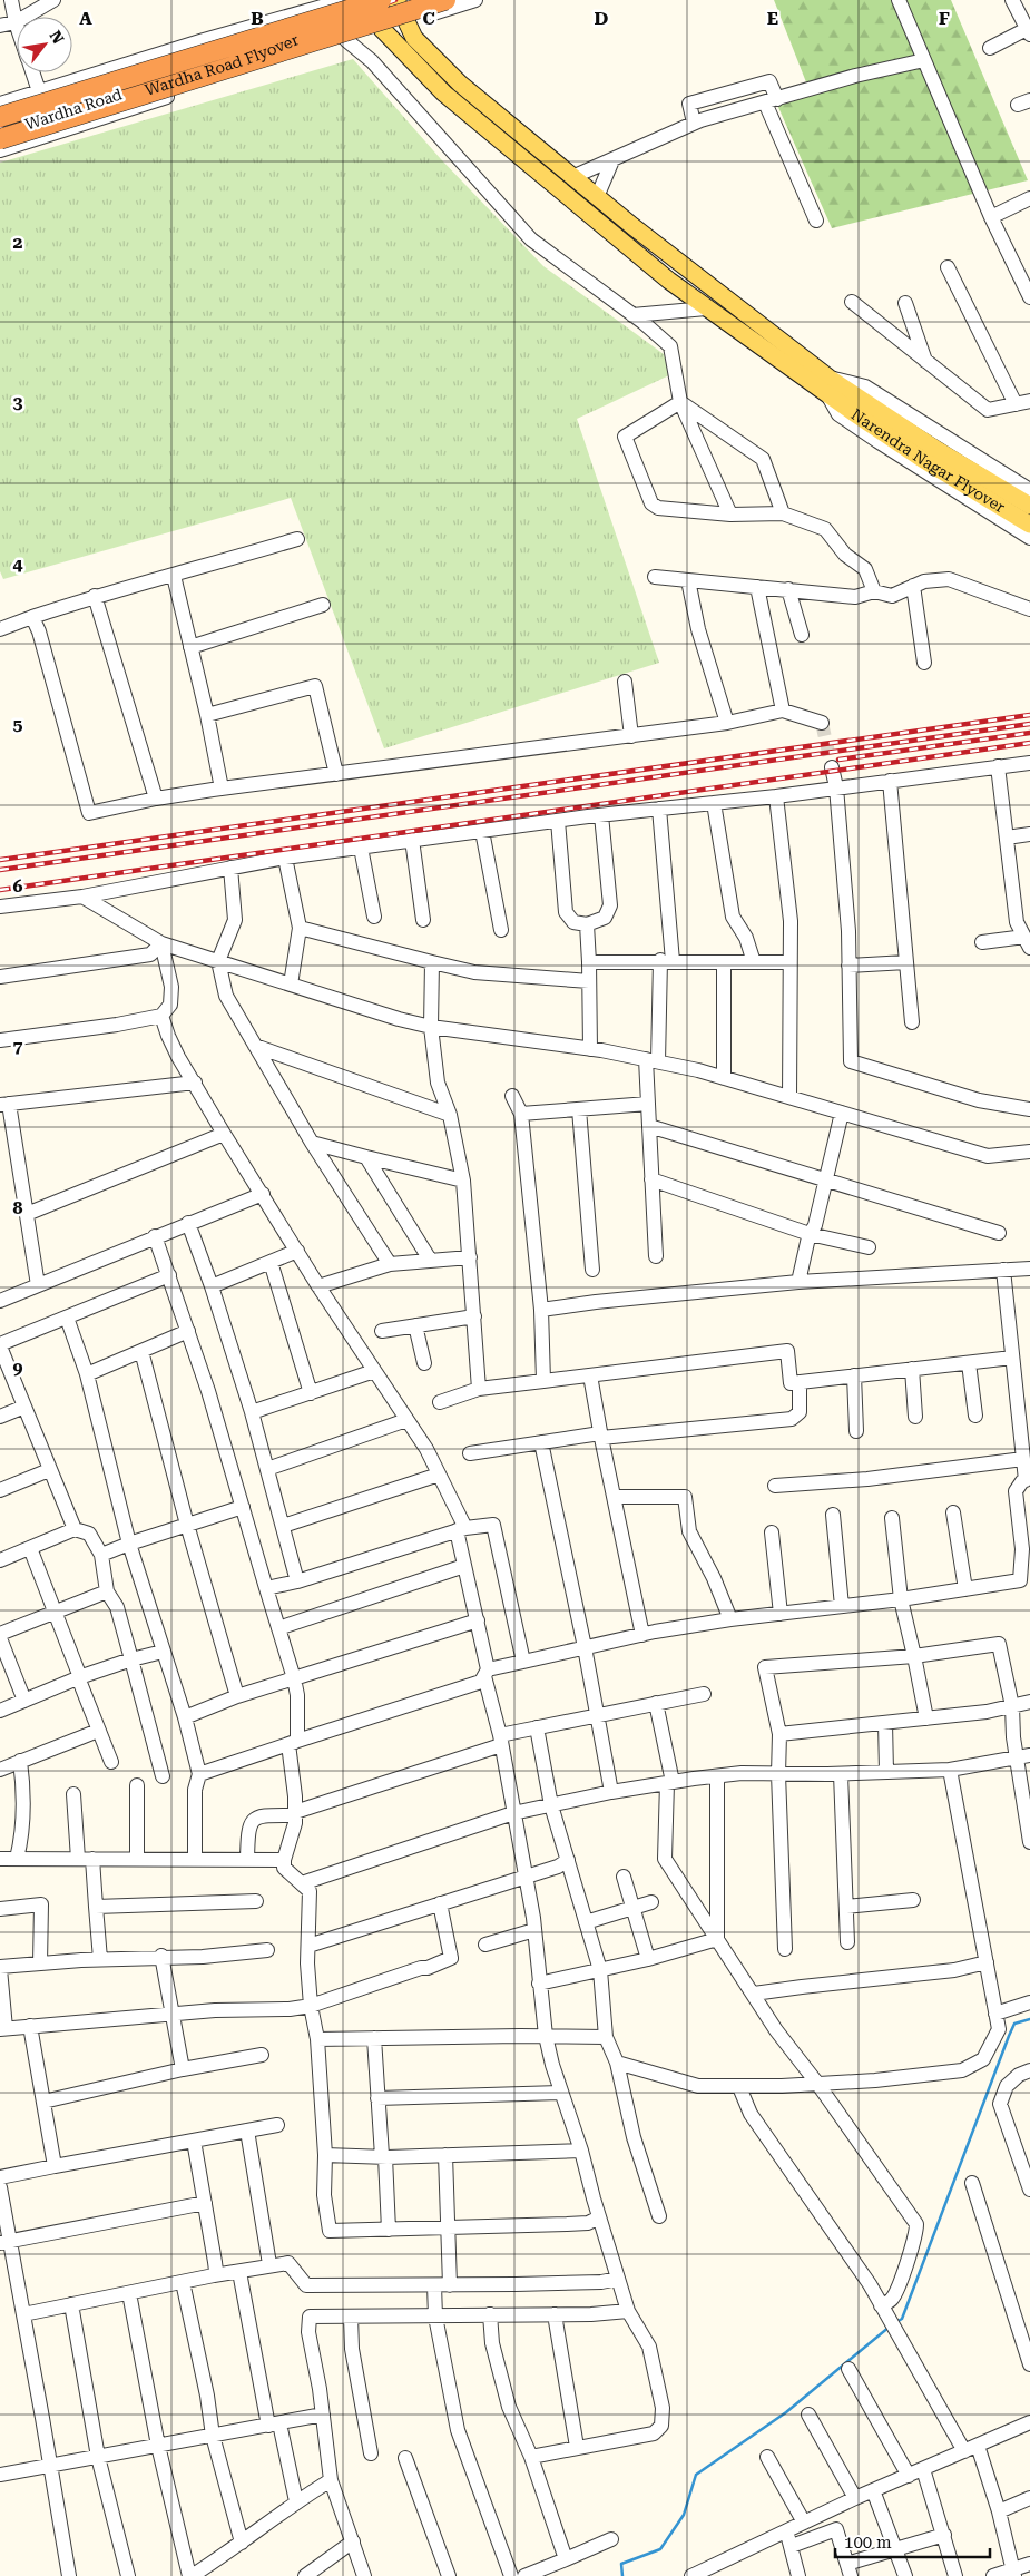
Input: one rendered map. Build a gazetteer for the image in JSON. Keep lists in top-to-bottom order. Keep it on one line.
{"streets":{"highway":["Wardha Road Flyover"],"main road":["Narendra Nagar Flyover"],"street":["Wardha Road"]},"crossings":[["Wardha Road","Narendra Nagar Flyover"]],"scale_bar":"100 m","north":"top right","grid":{"columns":["A","B","C","D","E","F"],"rows":["2","3","4","5","6","7","8","9"]}}
